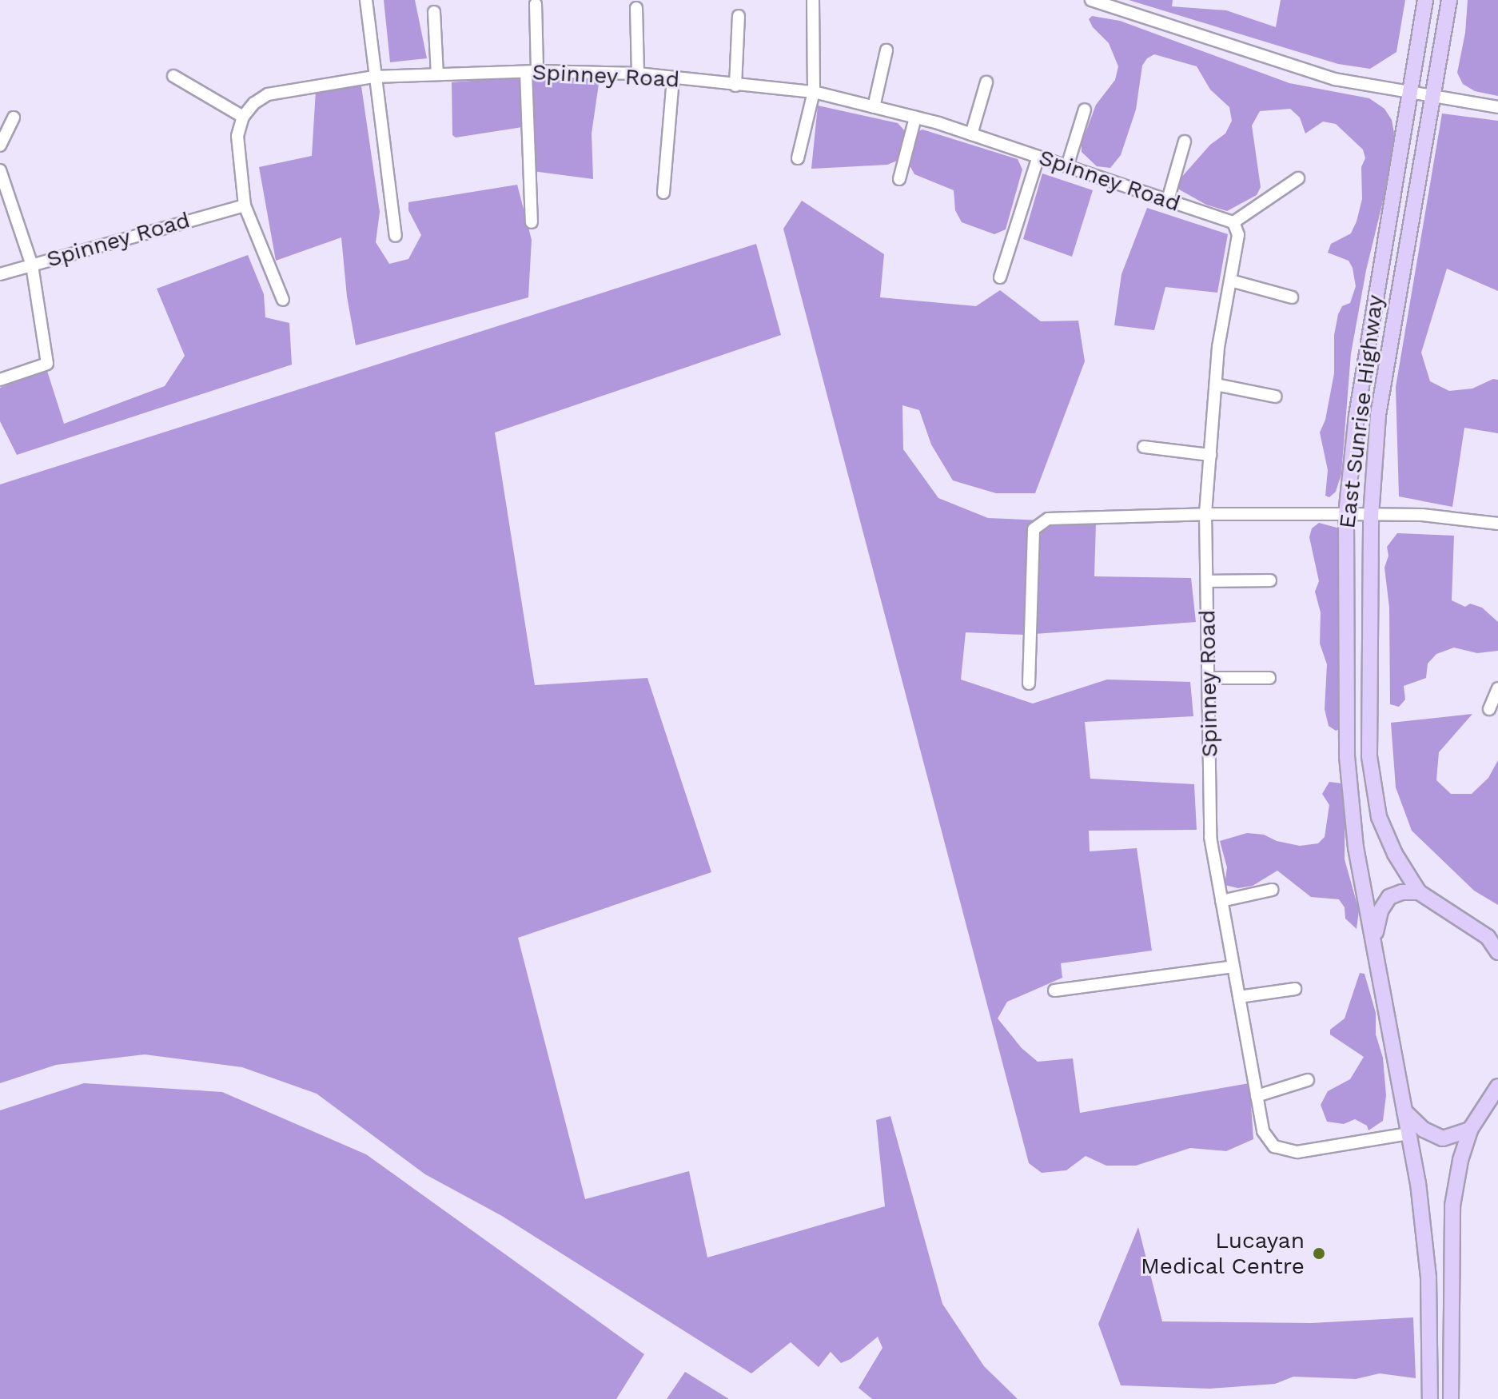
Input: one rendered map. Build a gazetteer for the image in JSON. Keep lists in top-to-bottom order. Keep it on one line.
{"streets":{"main road":["East Sunrise Highway"],"street":["Spinney Road"]},"places":["Lucayan Medical Centre"]}
